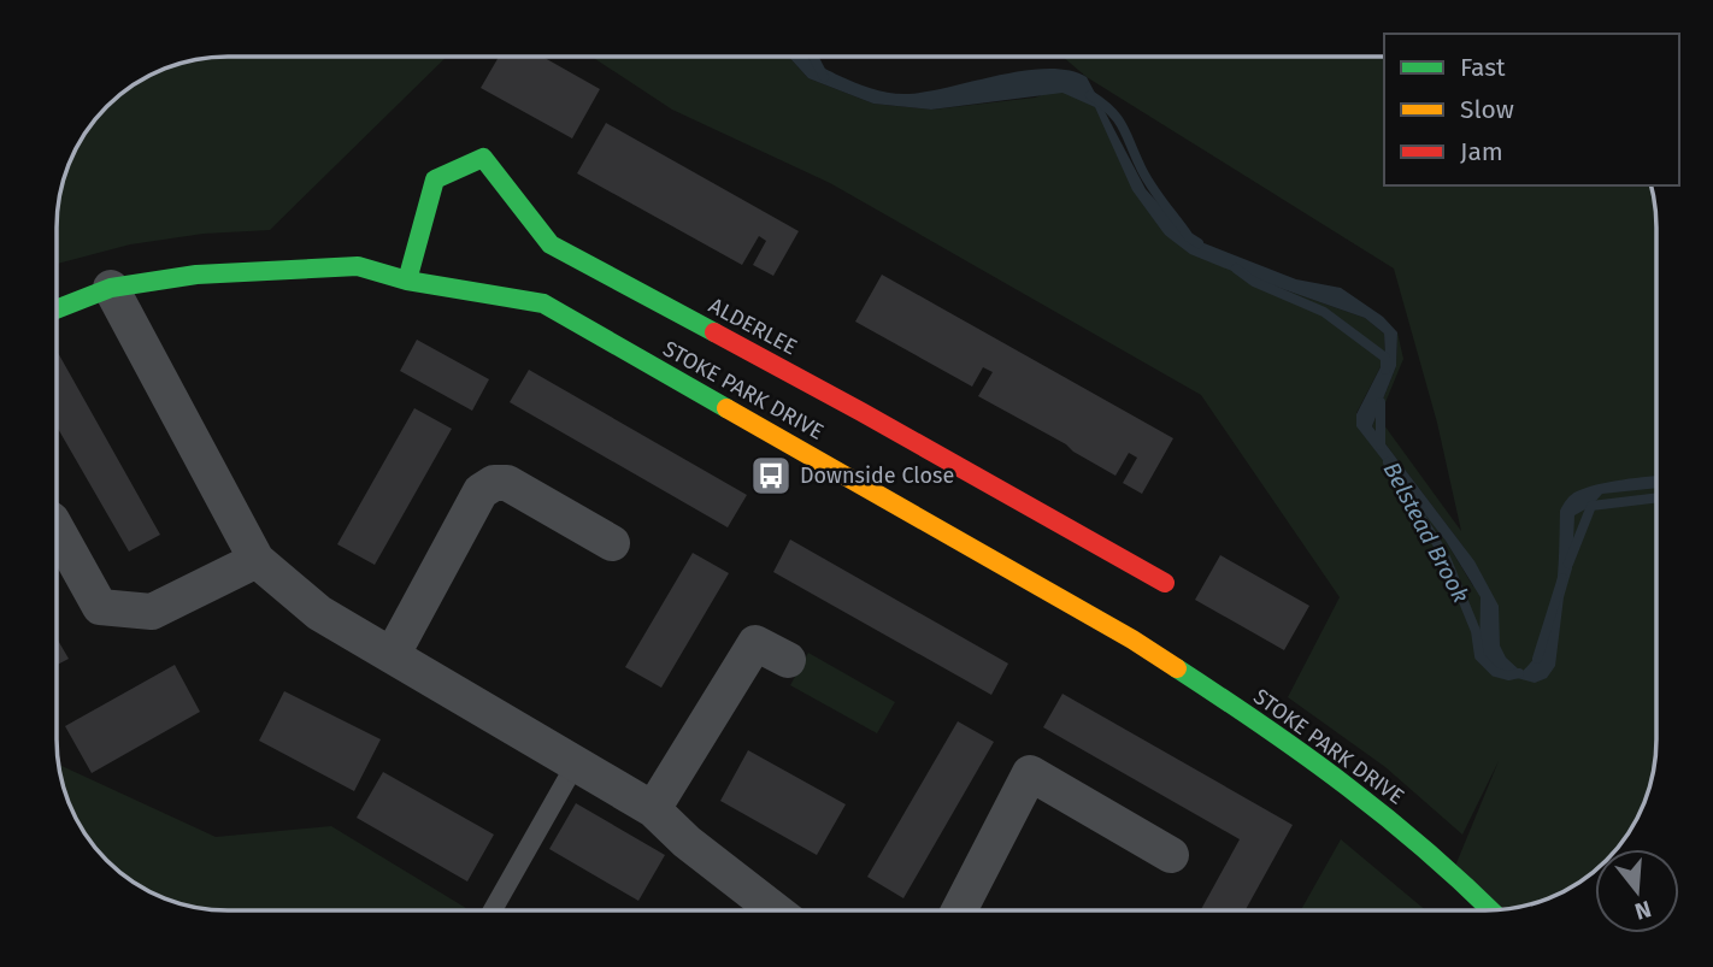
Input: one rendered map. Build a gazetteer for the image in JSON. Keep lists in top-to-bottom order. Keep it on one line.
{"streets":{"street":["ALDERLEE","STOKE PARK DRIVE"]},"crossings":[["ALDERLEE","STOKE PARK DRIVE"]],"water":["Belstead Brook"],"places":{"bus stop":["Downside Close"]},"legend":["Fast","Slow","Jam"],"north":"bottom"}
